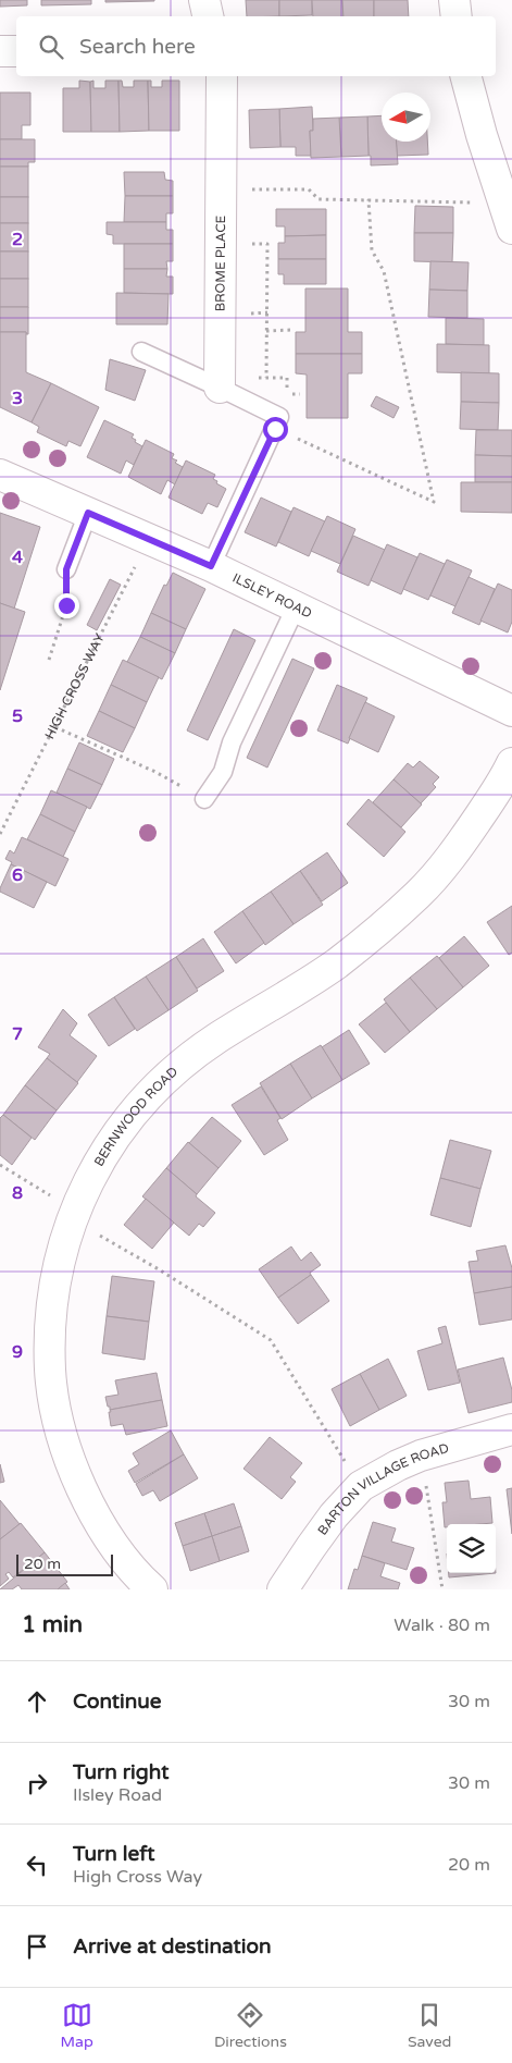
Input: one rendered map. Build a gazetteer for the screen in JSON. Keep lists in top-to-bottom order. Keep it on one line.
{"streets":{"street":["BROME PLACE","ILSLEY ROAD","BERNWOOD ROAD","BARTON VILLAGE ROAD"],"path":["HIGH CROSS WAY"]},"crossings":[["ILSLEY ROAD","HIGH CROSS WAY"]],"scale_bar":"20 m","north":"left","page":{"search":"Search here","scale":"20 m","heading":["1 min","Walk · 80 m"],"list":[["Continue","30 m"],["Turn right","Ilsley Road","30 m"],["Turn left","High Cross Way","20 m"],"Arrive at destination"],"nav":["Map","Directions","Saved"]},"grid":{"rows":["2","3","4","5","6","7","8","9"]}}
